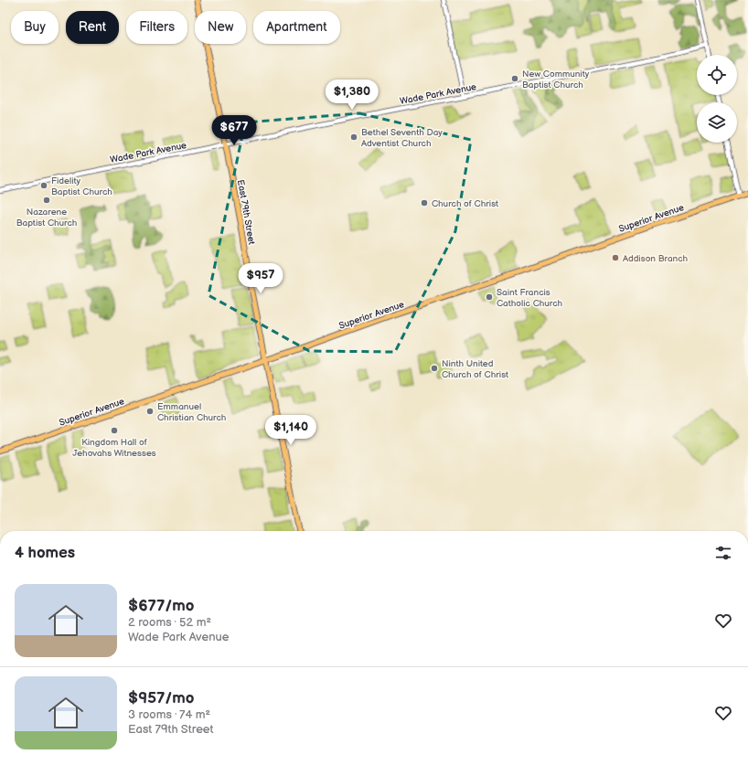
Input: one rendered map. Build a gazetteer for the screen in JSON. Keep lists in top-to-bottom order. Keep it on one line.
{"streets":{"main road":["East 79th Street","Superior Avenue"],"street":["Wade Park Avenue"]},"crossings":[["Wade Park Avenue","East 79th Street"],["East 79th Street","Superior Avenue"]],"places":["New Community Baptist Church","Bethel Seventh Day Adventist Church","Fidelity Baptist Church","Nazarene Baptist Church","Church of Christ","Addison Branch","Saint Francis Catholic Church","Ninth United Church of Christ","Emmanuel Christian Church","Kingdom Hall of Jehovahs Witnesses"],"page":{"chip":["Buy","Rent","Filters","New","Apartment"],"price":["$1,380","$677","$957","$1,140"],"heading":"4 homes","list":[{"name":"$677/mo","note":"2 rooms · 52 m² · Wade Park Avenue"},{"name":"$957/mo","note":"3 rooms · 74 m² · East 79th Street"}]}}
